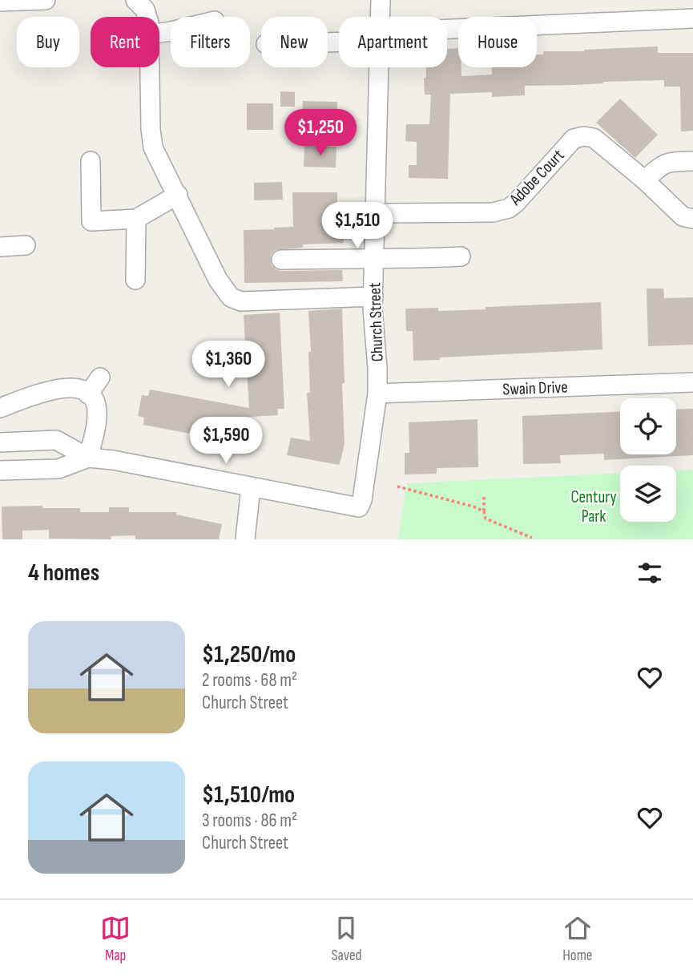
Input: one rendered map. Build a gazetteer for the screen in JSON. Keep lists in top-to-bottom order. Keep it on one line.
{"streets":{"street":["Adobe Court","Church Street","Swain Drive"]},"crossings":[["Adobe Court","Church Street"],["Church Street","Swain Drive"]],"parks":["Century Park"],"page":{"chip":["Buy","Rent","Filters","New","Apartment","House"],"price":["$1,250","$1,510","$1,360","$1,590"],"heading":"4 homes","list":[{"name":"$1,250/mo","note":"2 rooms · 68 m² · Church Street"},{"name":"$1,510/mo","note":"3 rooms · 86 m² · Church Street"}],"tabs":["Map","Saved","Home"]}}
